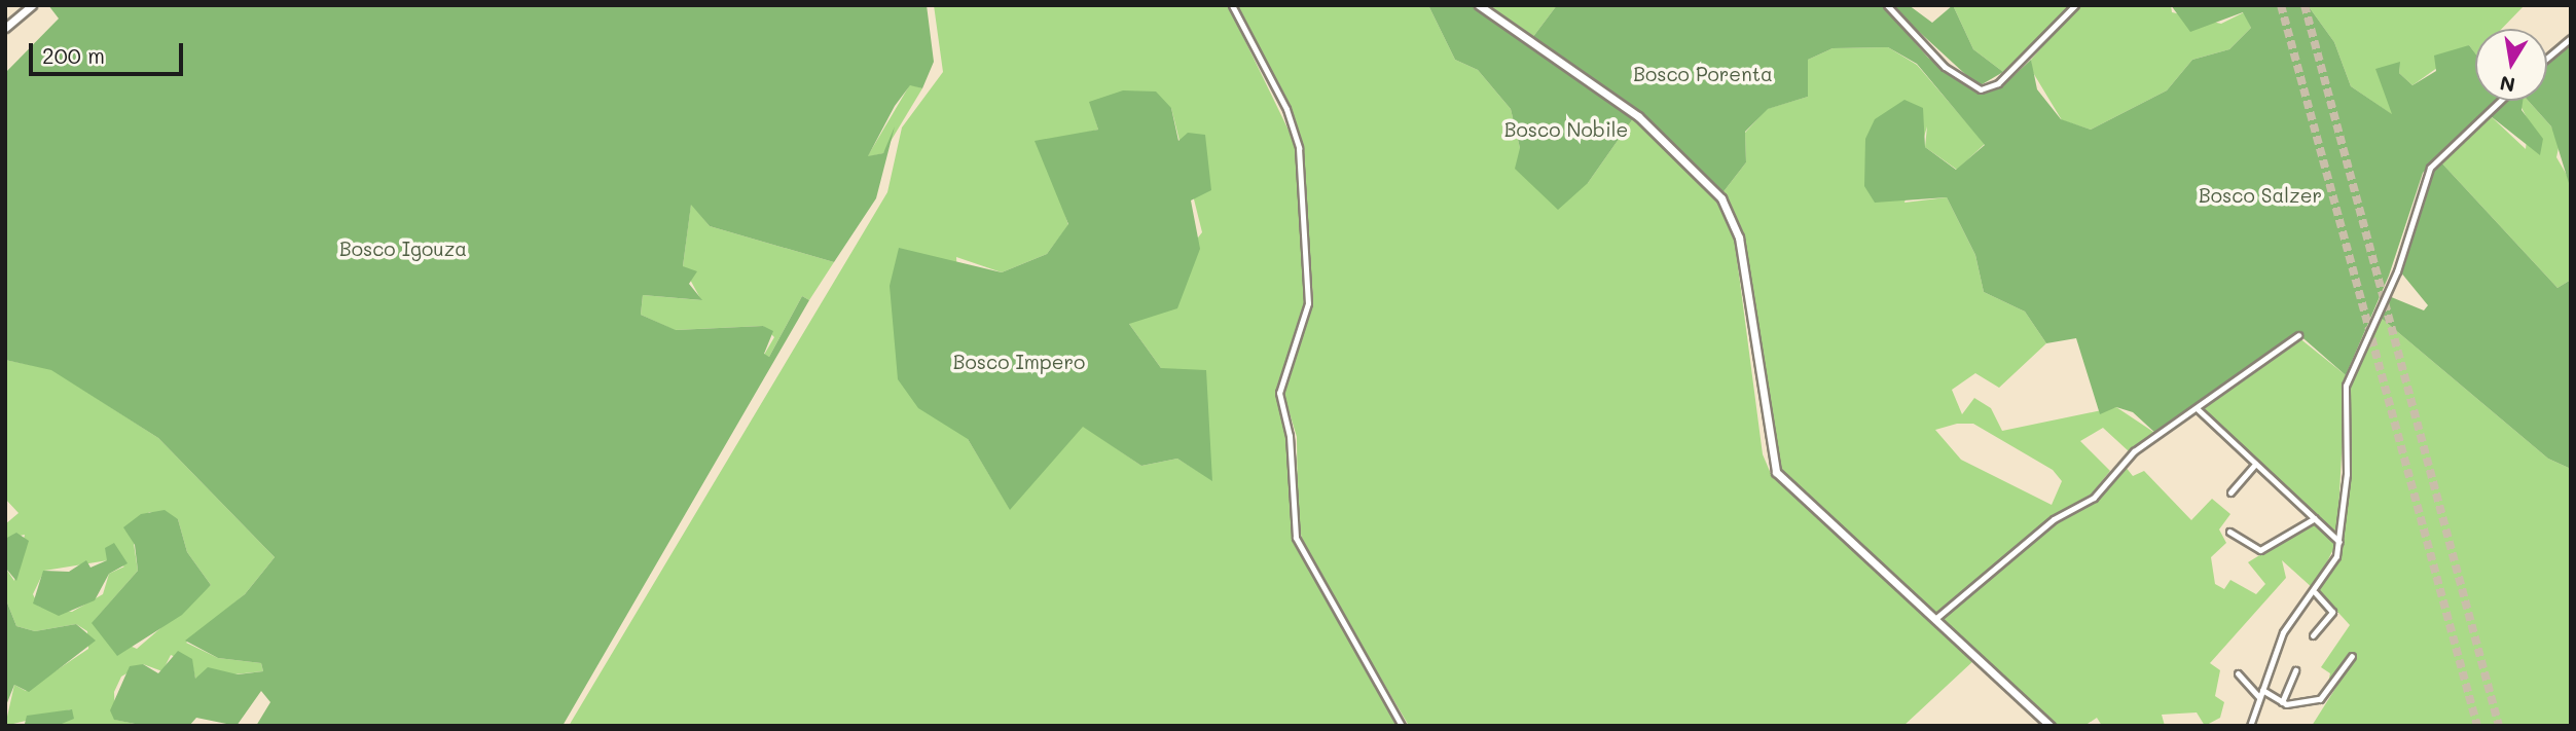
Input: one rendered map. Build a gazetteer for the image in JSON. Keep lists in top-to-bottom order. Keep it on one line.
{"parks":["Bosco Porenta","Bosco Nobile","Bosco Salzer","Bosco Igouza","Bosco Impero"],"scale_bar":"200 m","north":"bottom"}
